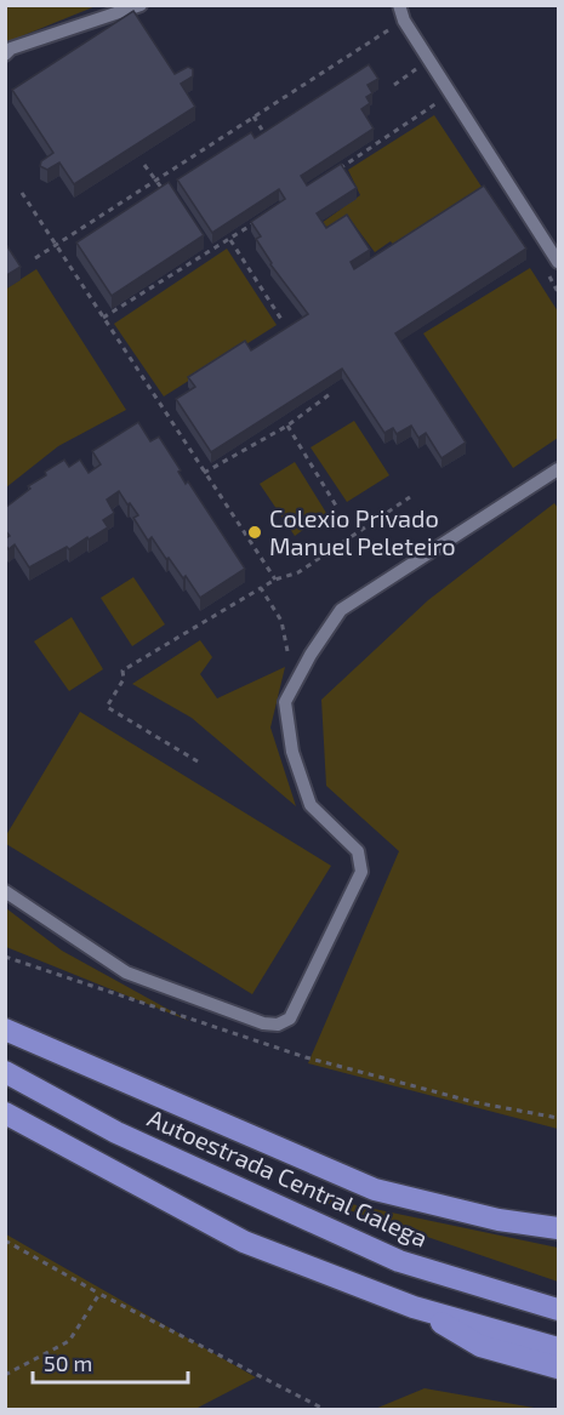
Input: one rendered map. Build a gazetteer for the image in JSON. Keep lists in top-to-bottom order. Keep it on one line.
{"streets":{"highway":["Autoestrada Central Galega"]},"places":["Colexio Privado Manuel Peleteiro"],"scale_bar":"50 m"}
